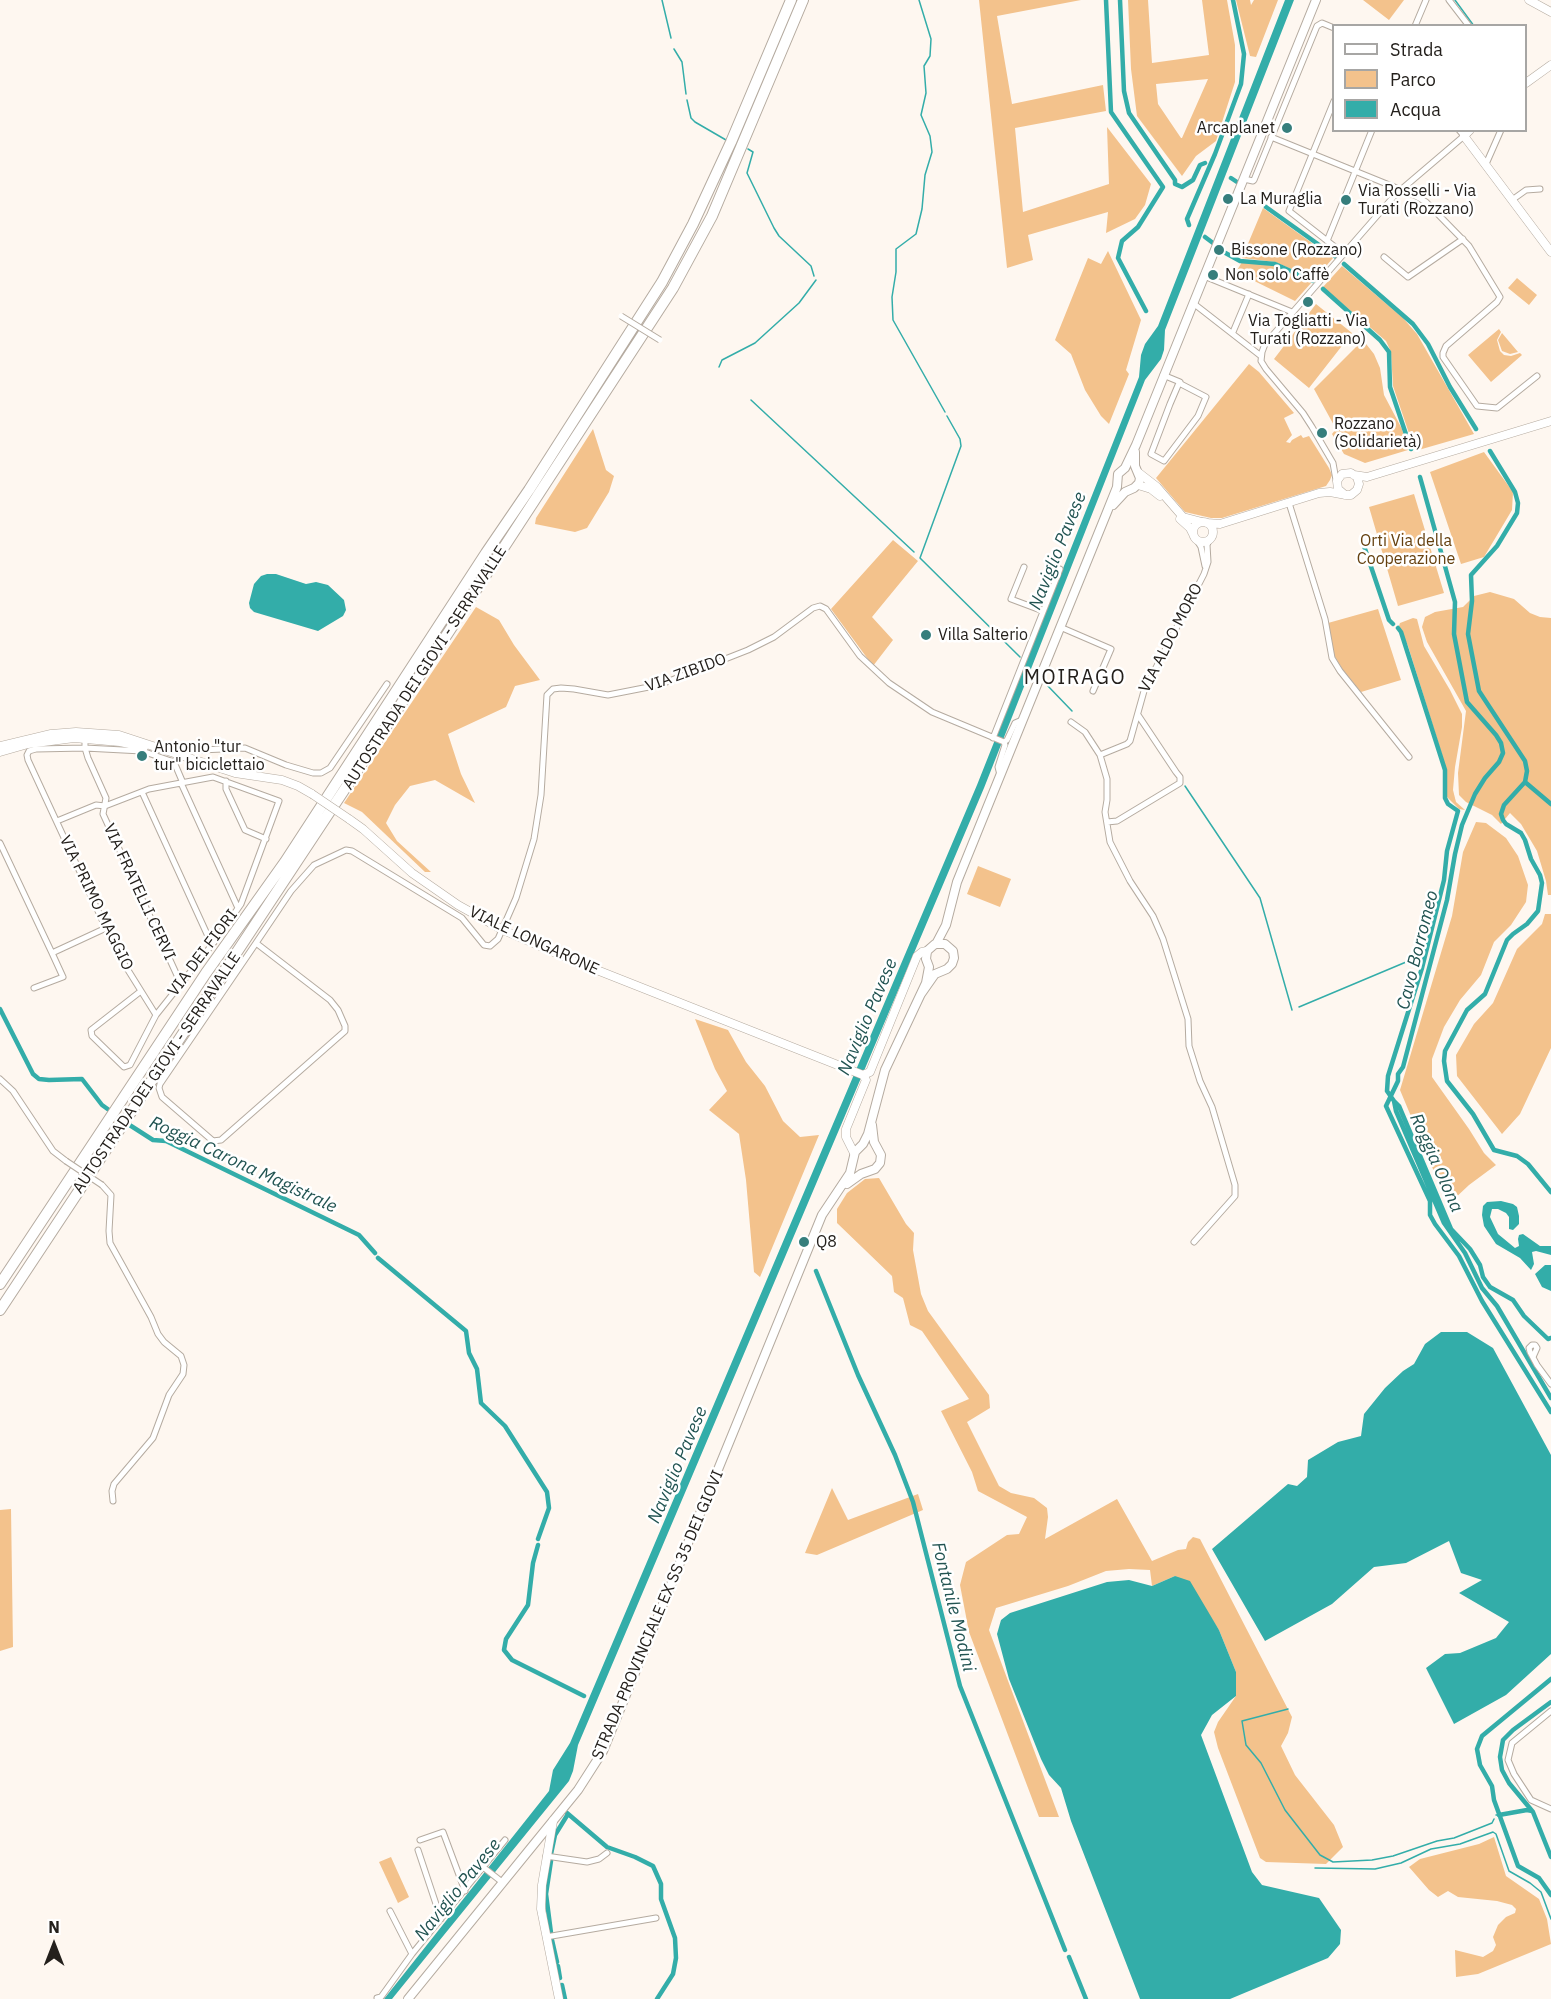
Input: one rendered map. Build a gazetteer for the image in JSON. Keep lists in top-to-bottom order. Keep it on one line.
{"streets":{"highway":["AUTOSTRADA DEI GIOVI - SERRAVALLE"],"main road":["VIA ALDO MORO","VIALE LONGARONE","STRADA PROVINCIALE EX SS 35 DEI GIOVI"],"street":["VIA ZIBIDO","VIA FRATELLI CERVI","VIA PRIMO MAGGIO","VIA DEI FIORI"]},"crossings":[["VIA ZIBIDO","VIALE LONGARONE"],["VIA FRATELLI CERVI","VIA PRIMO MAGGIO"],["VIA FRATELLI CERVI","VIALE LONGARONE"],["VIA FRATELLI CERVI","VIA DEI FIORI"],["VIA PRIMO MAGGIO","VIA DEI FIORI"]],"districts":["MOIRAGO"],"water":["Naviglio Pavese","Cavo Borromeo","Roggia Olona","Roggia Carona Magistrale","Fontanile Modini"],"parks":["Orti Via della Cooperazione"],"places":["Arcaplanet","La Muraglia","Via Rosselli - Via Turati (Rozzano)","Bissone (Rozzano)","Non solo Caffè","Via Togliatti - Via Turati (Rozzano)","Rozzano (Solidarietà)","Villa Salterio","Antonio \"tur tur\" biciclettaio","Q8"],"legend":["Strada","Parco","Acqua"],"north":"top"}
